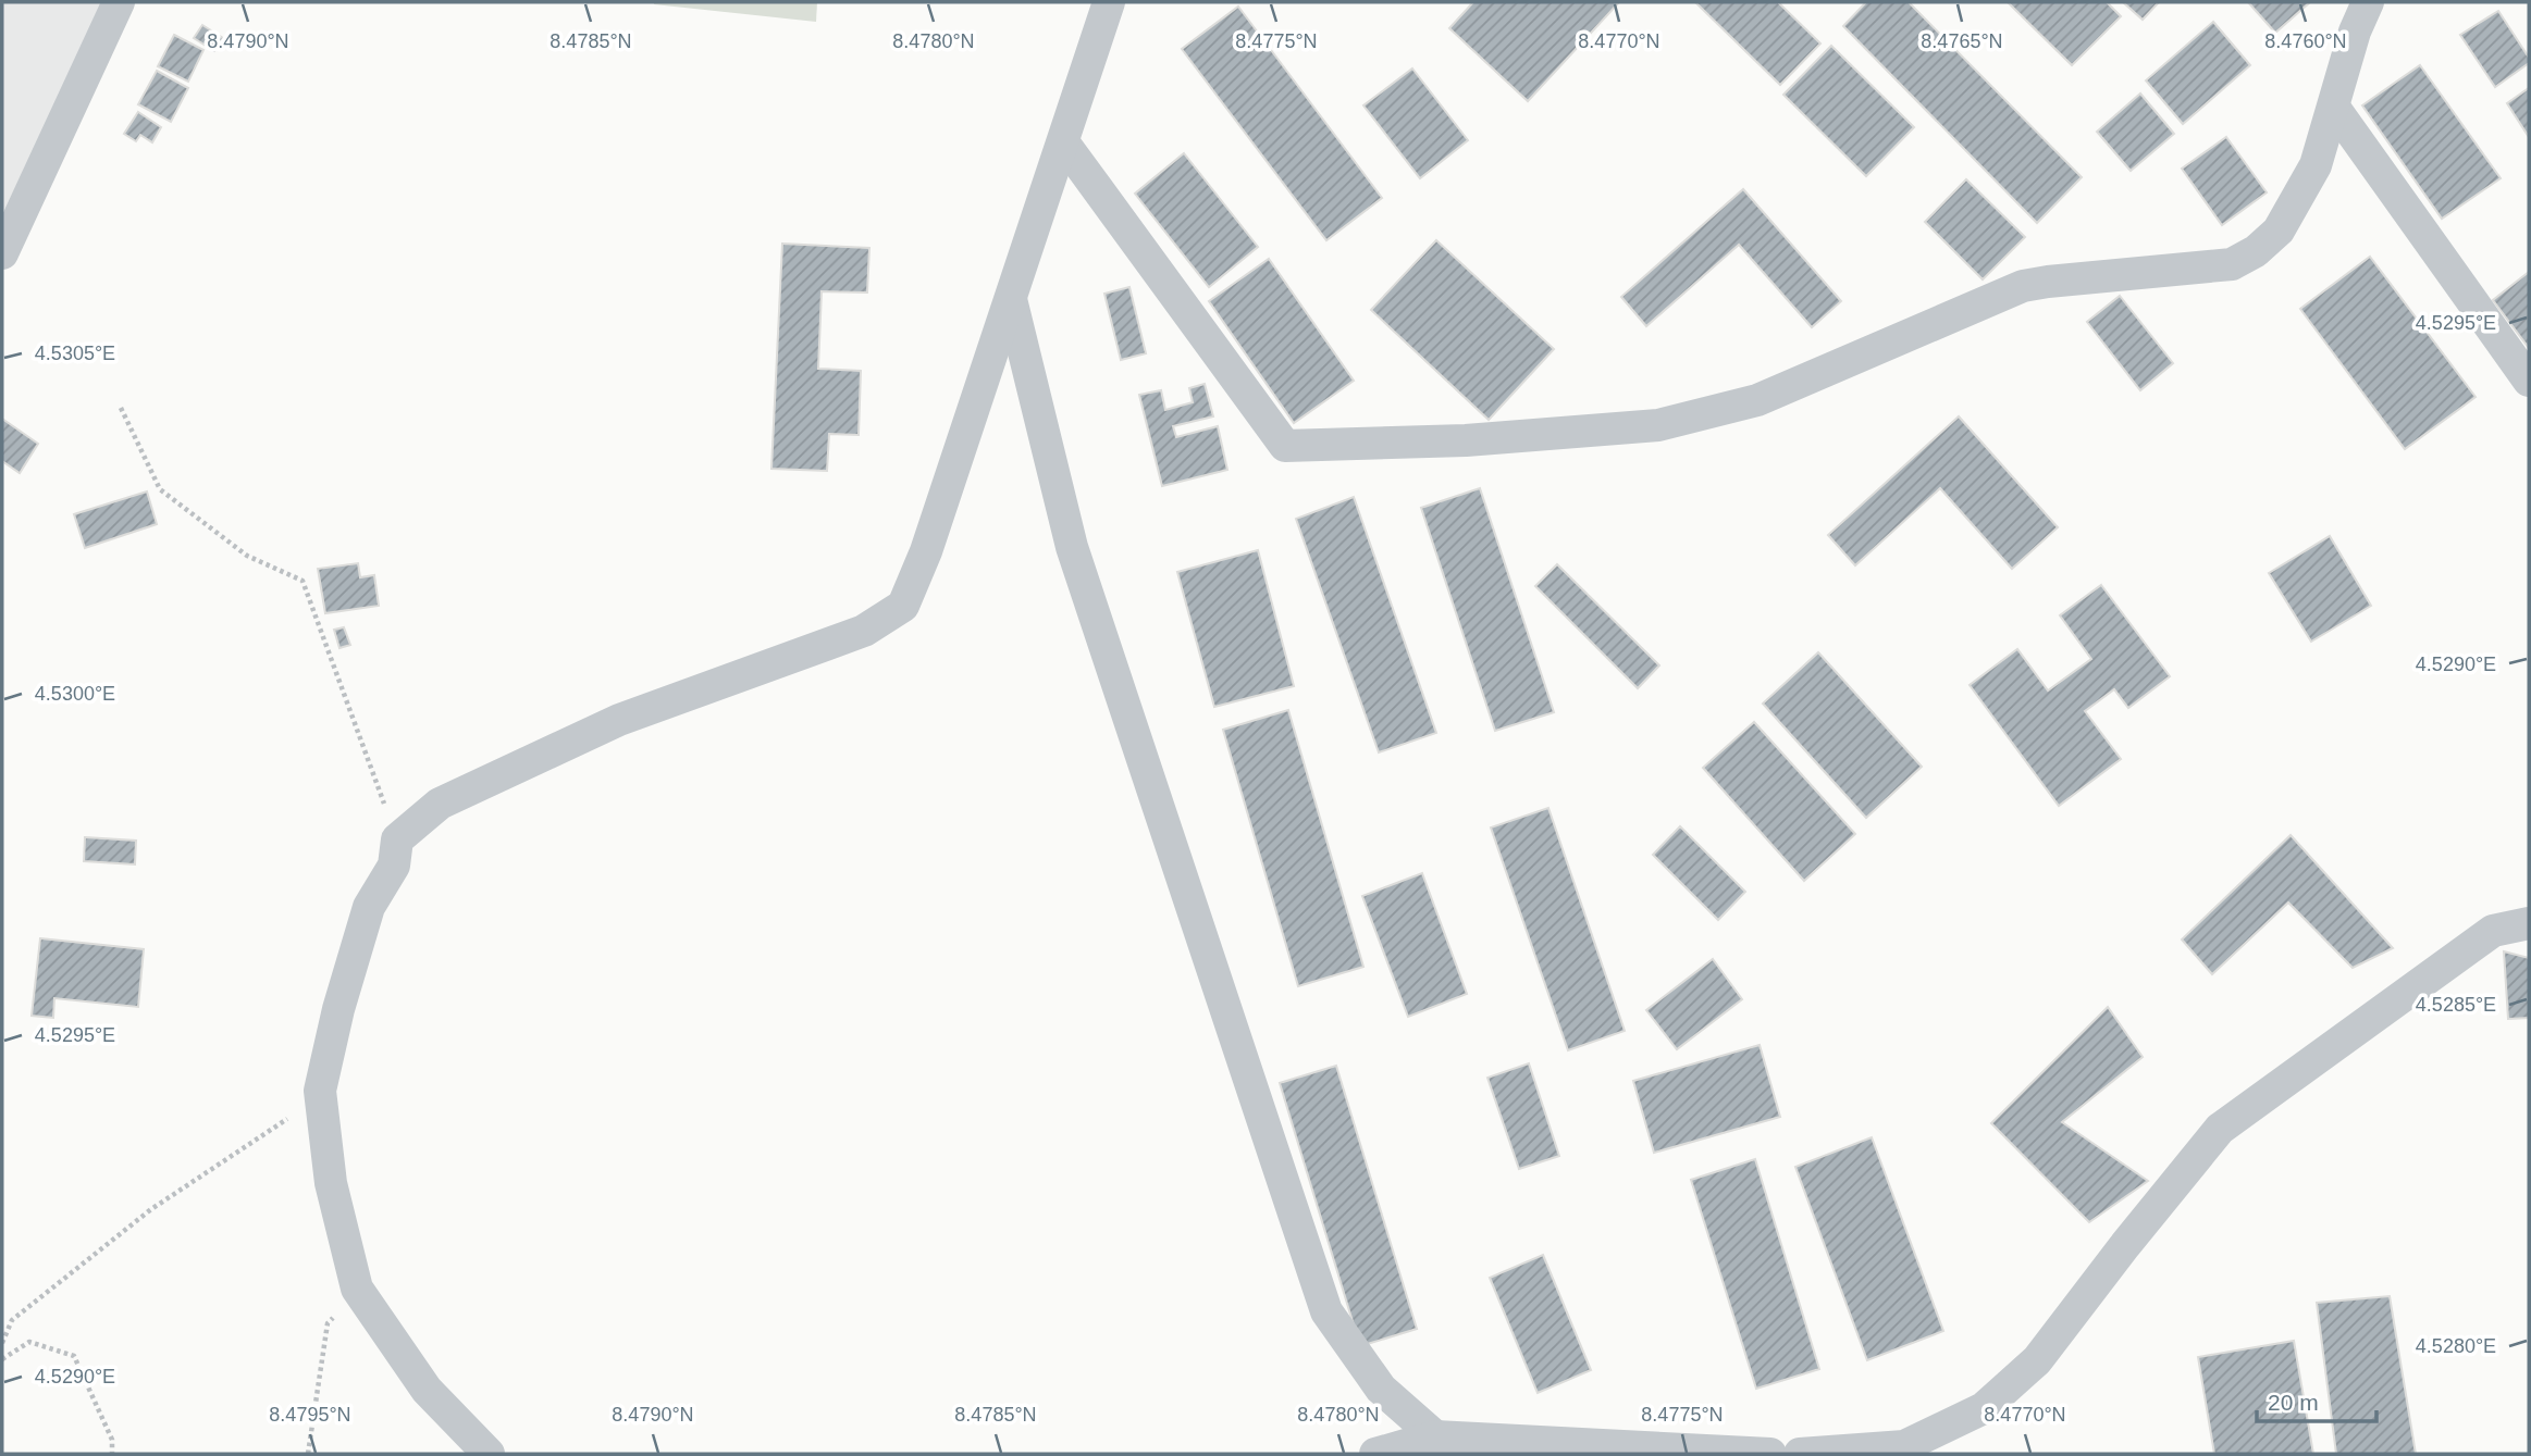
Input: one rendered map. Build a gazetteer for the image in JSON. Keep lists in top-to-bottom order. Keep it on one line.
{"scale_bar":"20 m","coordinates":["8.4790°N","8.4785°N","8.4780°N","8.4775°N","8.4770°N","8.4765°N","8.4760°N","4.5295°E","4.5305°E","4.5290°E","4.5300°E","4.5285°E","4.5280°E","8.4795°N"]}
